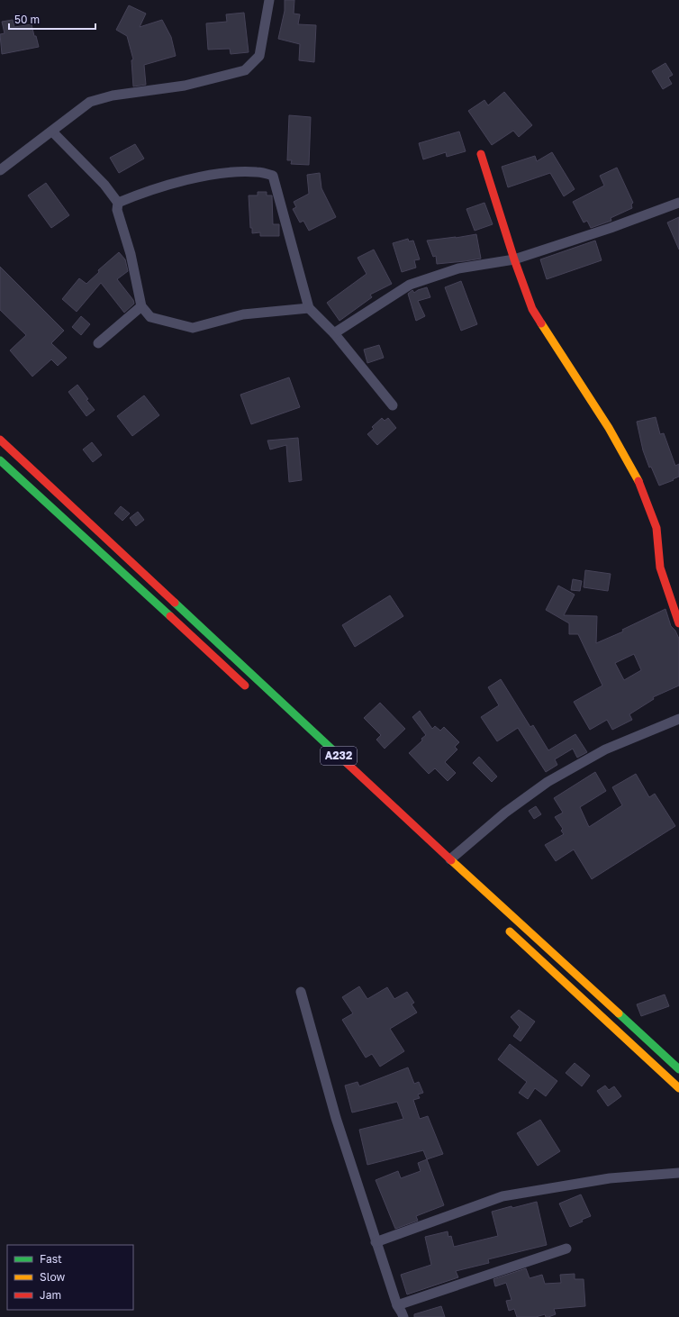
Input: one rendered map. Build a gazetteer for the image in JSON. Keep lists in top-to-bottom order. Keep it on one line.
{"streets":{"main road":["A232"]},"legend":["Fast","Slow","Jam"],"scale_bar":"50 m"}
